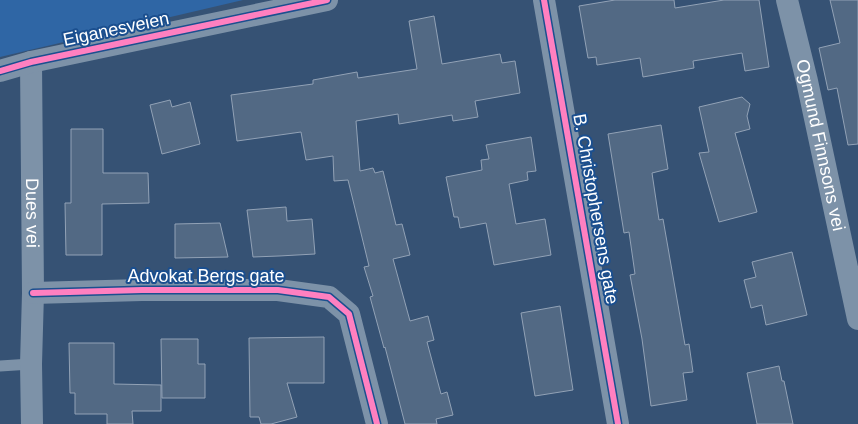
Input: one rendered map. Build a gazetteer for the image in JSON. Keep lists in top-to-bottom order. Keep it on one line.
{"streets":{"street":["Eiganesveien","Ogmund Finnsons vei","B. Christophersens gate","Dues vei","Advokat Bergs gate"]},"crossings":[["Eiganesveien","Dues vei"],["Dues vei","Advokat Bergs gate"]]}
